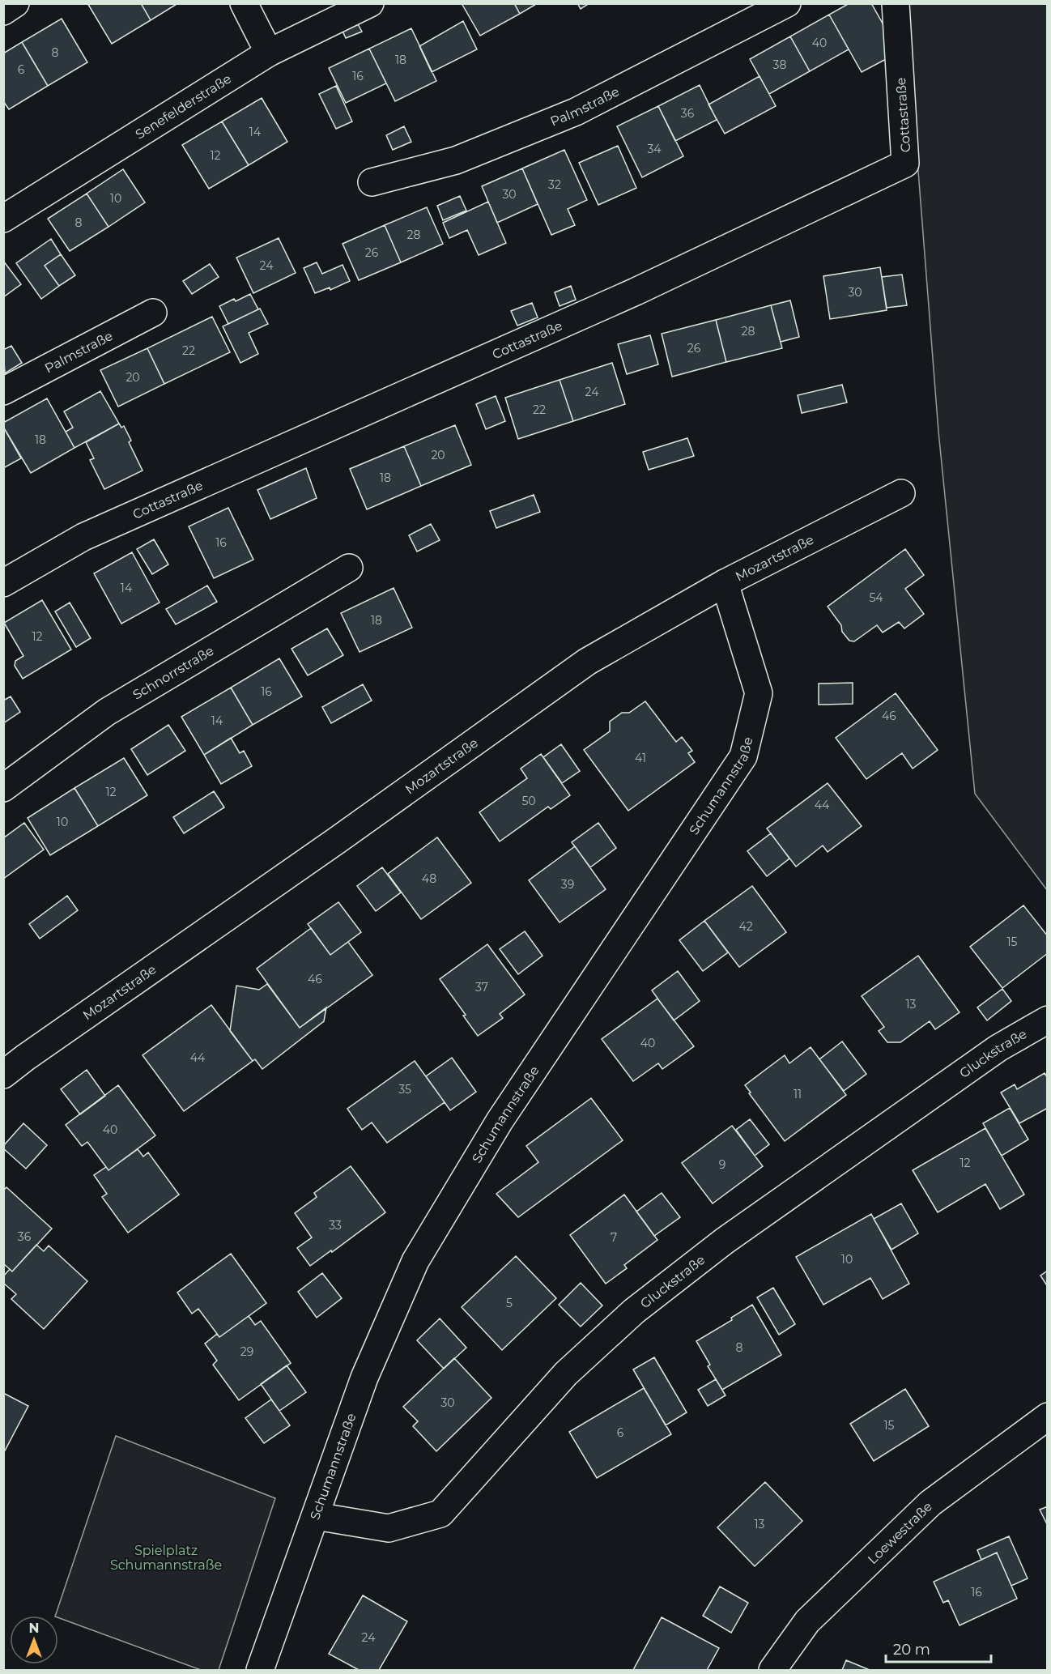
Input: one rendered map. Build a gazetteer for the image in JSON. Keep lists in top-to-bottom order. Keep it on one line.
{"streets":{"street":["Senefelderstraße","Palmstraße","Cottastraße","Mozartstraße","Schnorrstraße","Schumannstraße","Gluckstraße","Loewestraße"]},"crossings":[["Mozartstraße","Schumannstraße"],["Schumannstraße","Gluckstraße"]],"parks":["Spielplatz Schumannstraße"],"house_numbers":["40","8","18","38","6","16","36","14","34","12","32","30","10","8","28","26","24","30","28","26","22","20","24","22","18","20","18","16","14","54","18","12","16","46","14","41","12","50","44","10","48","39","42","15","46","37","13","40","44","35","11","40","12","9","33","36","7","10","5","8","29","30","15","6","13","16","24"],"scale_bar":"20 m","north":"top"}
